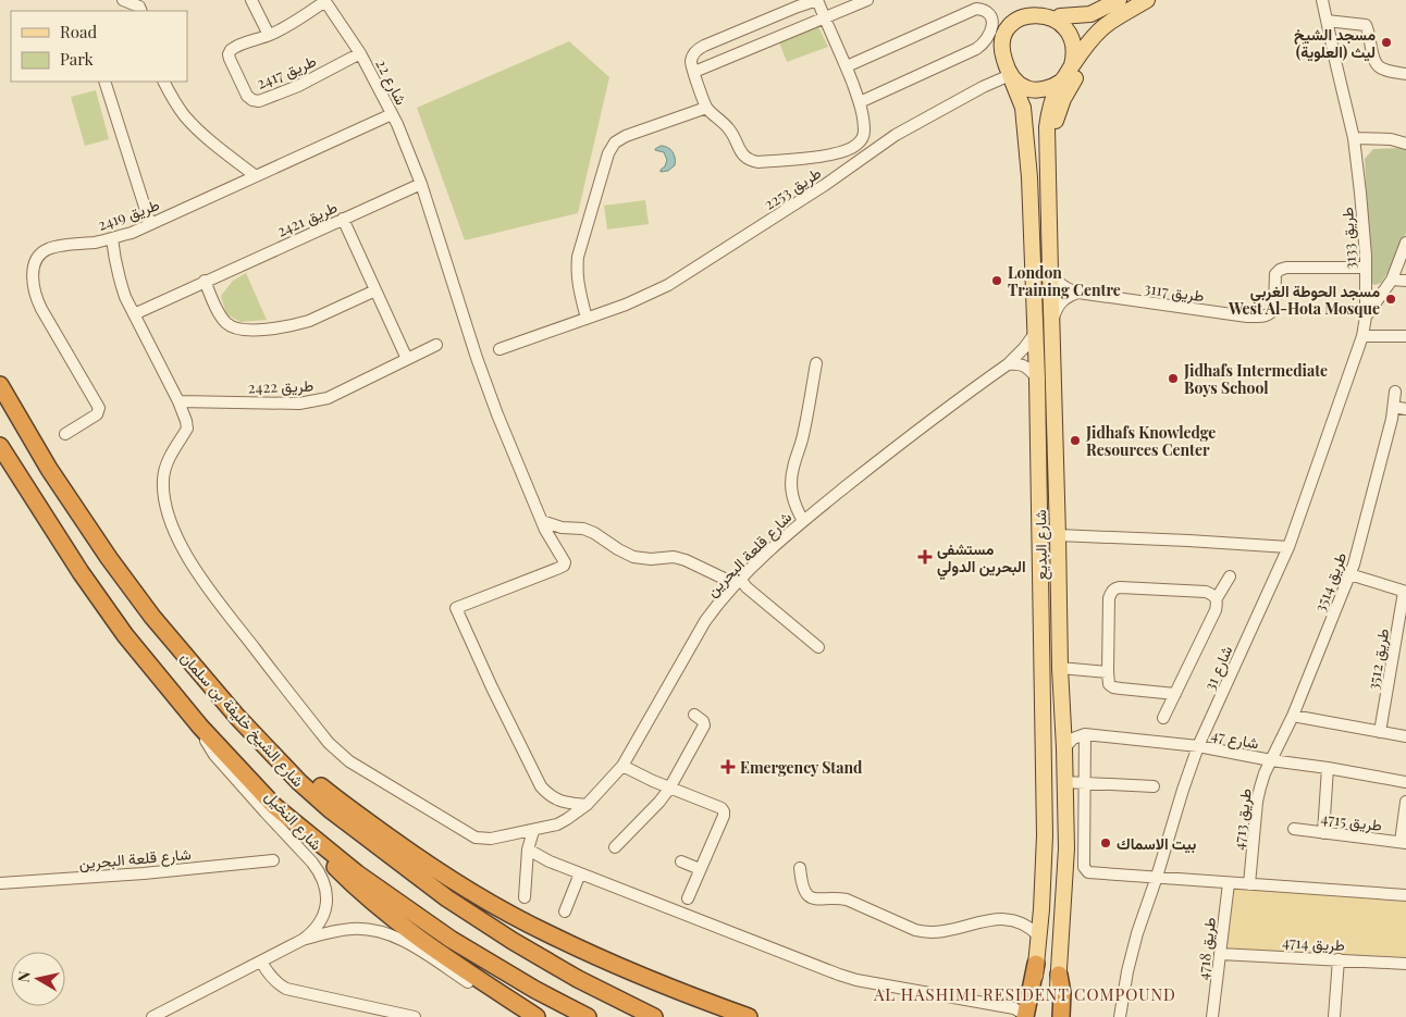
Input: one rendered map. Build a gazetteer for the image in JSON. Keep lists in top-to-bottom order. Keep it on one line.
{"streets":{"highway":["شارع الشيخ خليفة بن سلمان"],"main road":["شارع البديع"],"street":["طريق 2417","شارع 22","طريق 2253","طريق 2419","طريق 2421","طريق 3133","طريق 3117","طريق 2422","شارع قلعة البحرين","طريق 3514","طريق 3512","شارع 31","شارع 47","طريق 4713","شارع النخيل","طريق 4715","طريق 4714","طريق 4718"]},"crossings":[["طريق 2417","شارع 22"],["شارع 22","طريق 2419"],["شارع 22","طريق 2421"],["شارع 22","شارع قلعة البحرين"],["طريق 2253","شارع البديع"],["طريق 3133","طريق 3117"],["طريق 3133","شارع 31"],["طريق 2422","شارع قلعة البحرين"],["شارع البديع","شارع قلعة البحرين"],["طريق 3514","طريق 3512"],["طريق 3514","شارع 47"],["طريق 3514","طريق 4713"],["شارع 31","شارع 47"],["شارع 47","طريق 4713"],["طريق 4714","طريق 4718"]],"districts":["AL HASHIMI RESIDENT COMPOUND"],"places":{"other":["مسجد الشيخ ليث (العلوية)","London Training Centre","مسجد الحوطة الغربي West Al-Hota Mosque","Jidhafs Intermediate Boys School","Jidhafs Knowledge Resources Center","بيت الاسماك"],"health":["مستشفى البحرين الدولي","Emergency Stand"]},"legend":["Road","Park"],"north":"left"}
